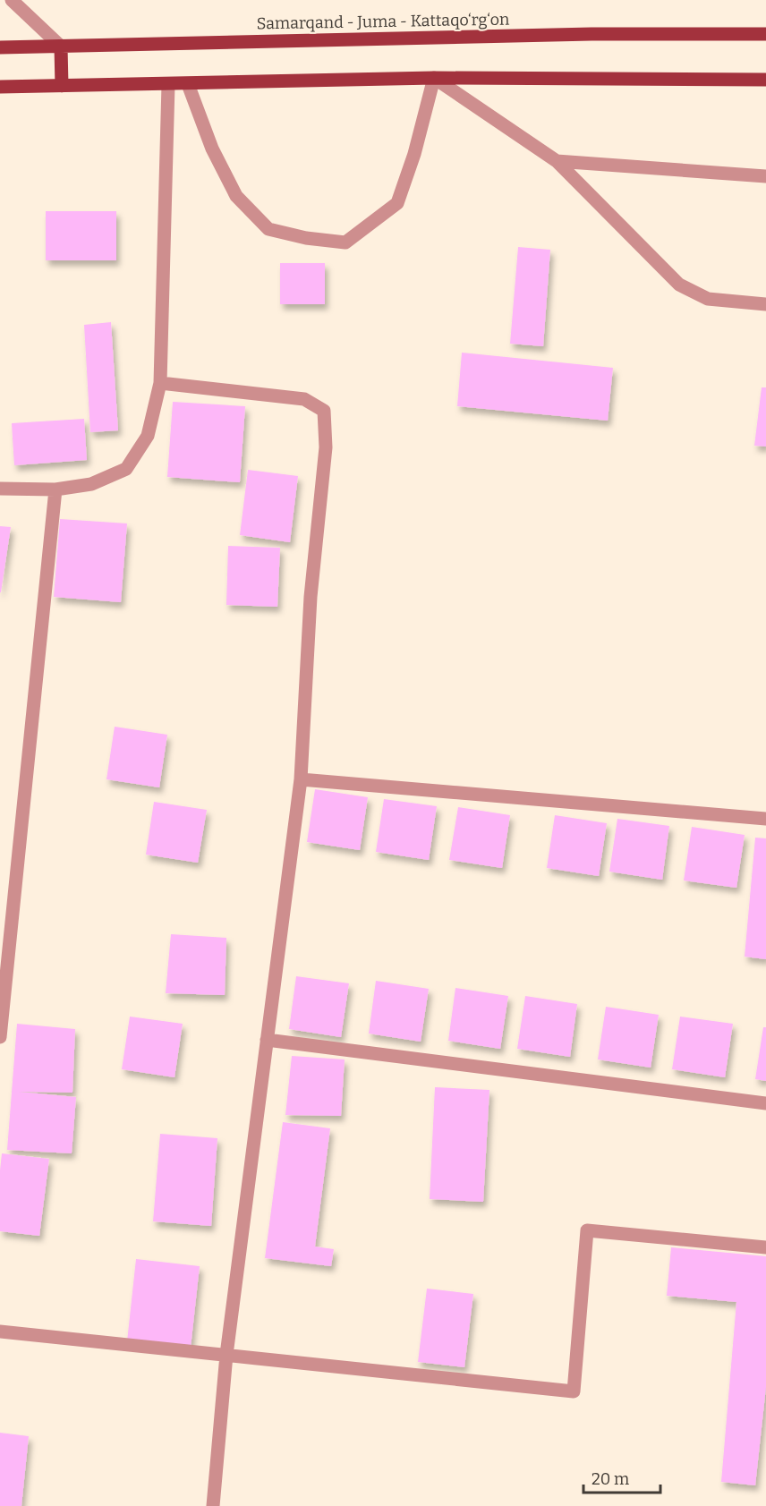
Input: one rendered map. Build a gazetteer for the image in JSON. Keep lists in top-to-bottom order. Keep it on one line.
{"streets":{"main road":["Samarqand - Juma - Kattaqo‘rg‘on"]},"scale_bar":"20 m"}
